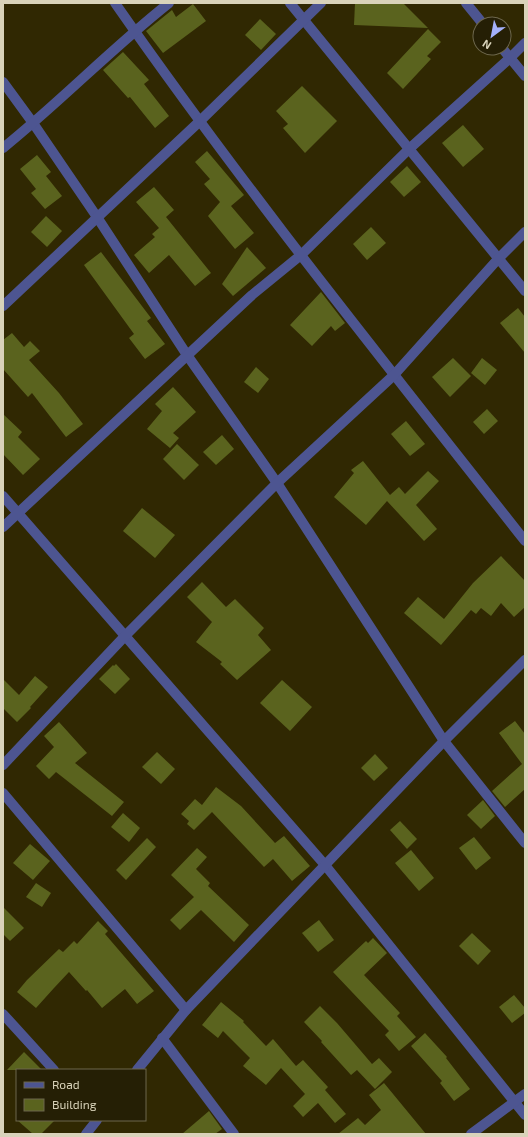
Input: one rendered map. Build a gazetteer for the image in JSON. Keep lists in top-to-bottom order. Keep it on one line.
{"legend":["Road","Building"],"north":"bottom left"}
